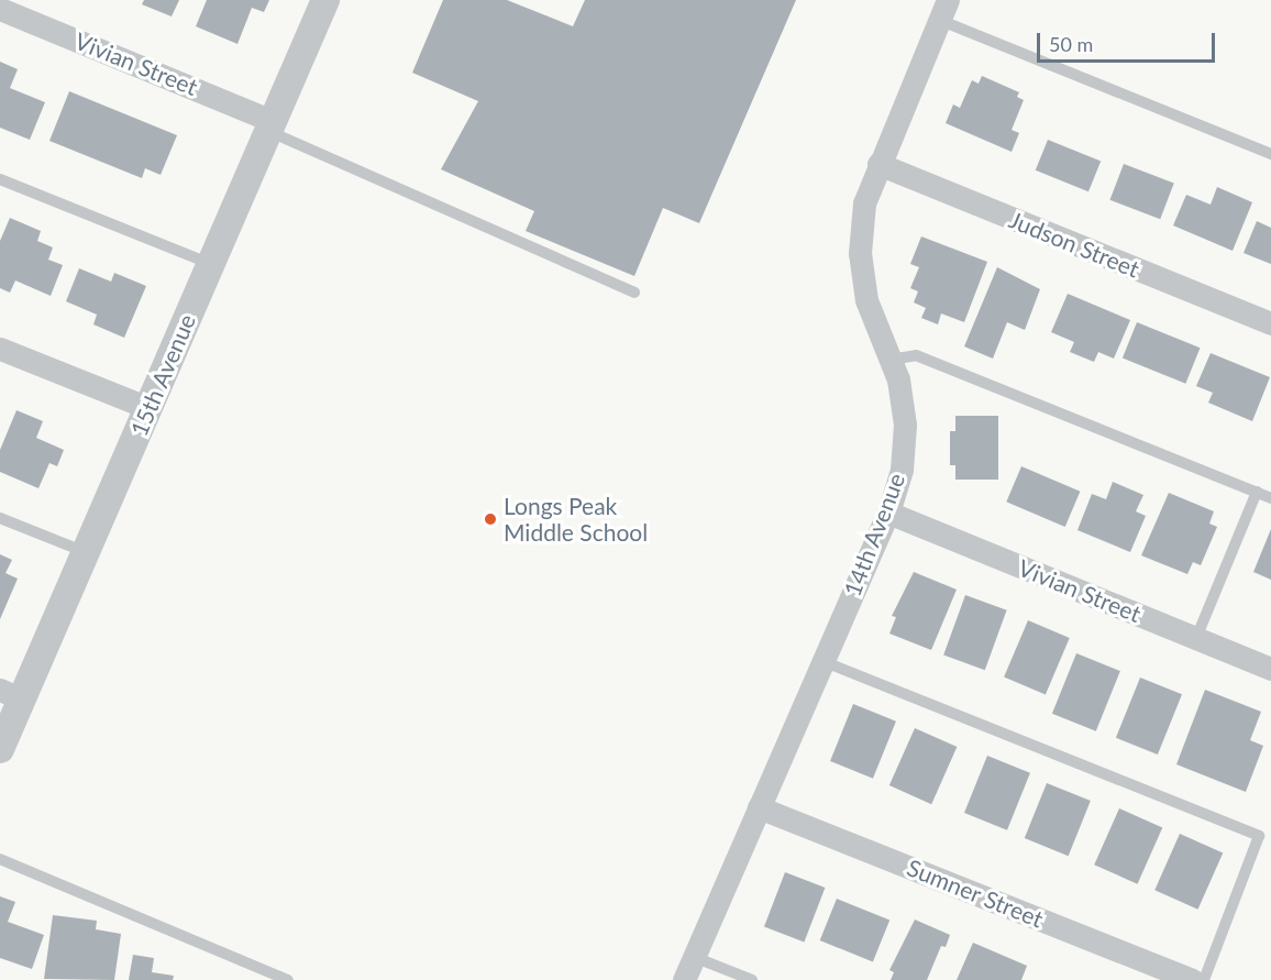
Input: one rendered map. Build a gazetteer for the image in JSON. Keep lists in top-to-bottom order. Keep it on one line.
{"streets":{"street":["Vivian Street","Judson Street","15th Avenue","14th Avenue","Sumner Street"]},"crossings":[["Vivian Street","15th Avenue"],["Vivian Street","14th Avenue"],["Judson Street","14th Avenue"],["14th Avenue","Sumner Street"]],"places":["Longs Peak Middle School"],"scale_bar":"50 m"}
